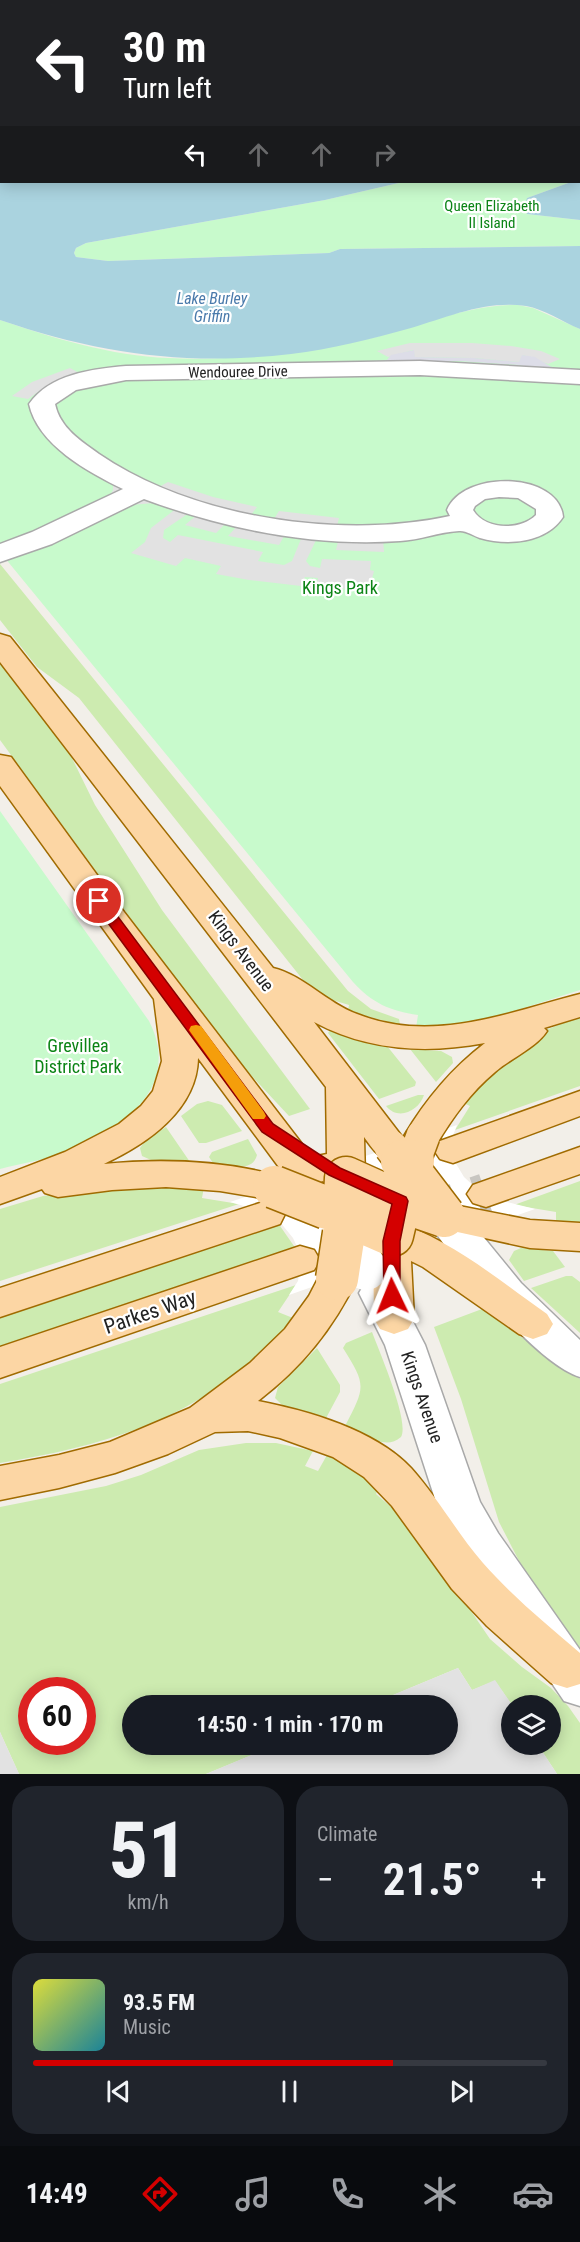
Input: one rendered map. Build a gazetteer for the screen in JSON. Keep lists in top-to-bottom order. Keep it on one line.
{"streets":{"main road":["Kings Avenue","Parkes Way"],"street":["Wendouree Drive"]},"water":["Lake Burley Griffin"],"parks":["Queen Elizabeth II Island","Kings Park","Grevillea District Park"],"page":{"turn":["30 m","Turn left"],"limit":"60","trip":"14:50 · 1 min · 170 m","tile":[["51","km/h"],"Climate"],"heat":["−","21.5°","+"],"song":["93.5 FM","Music"],"tabs":"14:49"}}
